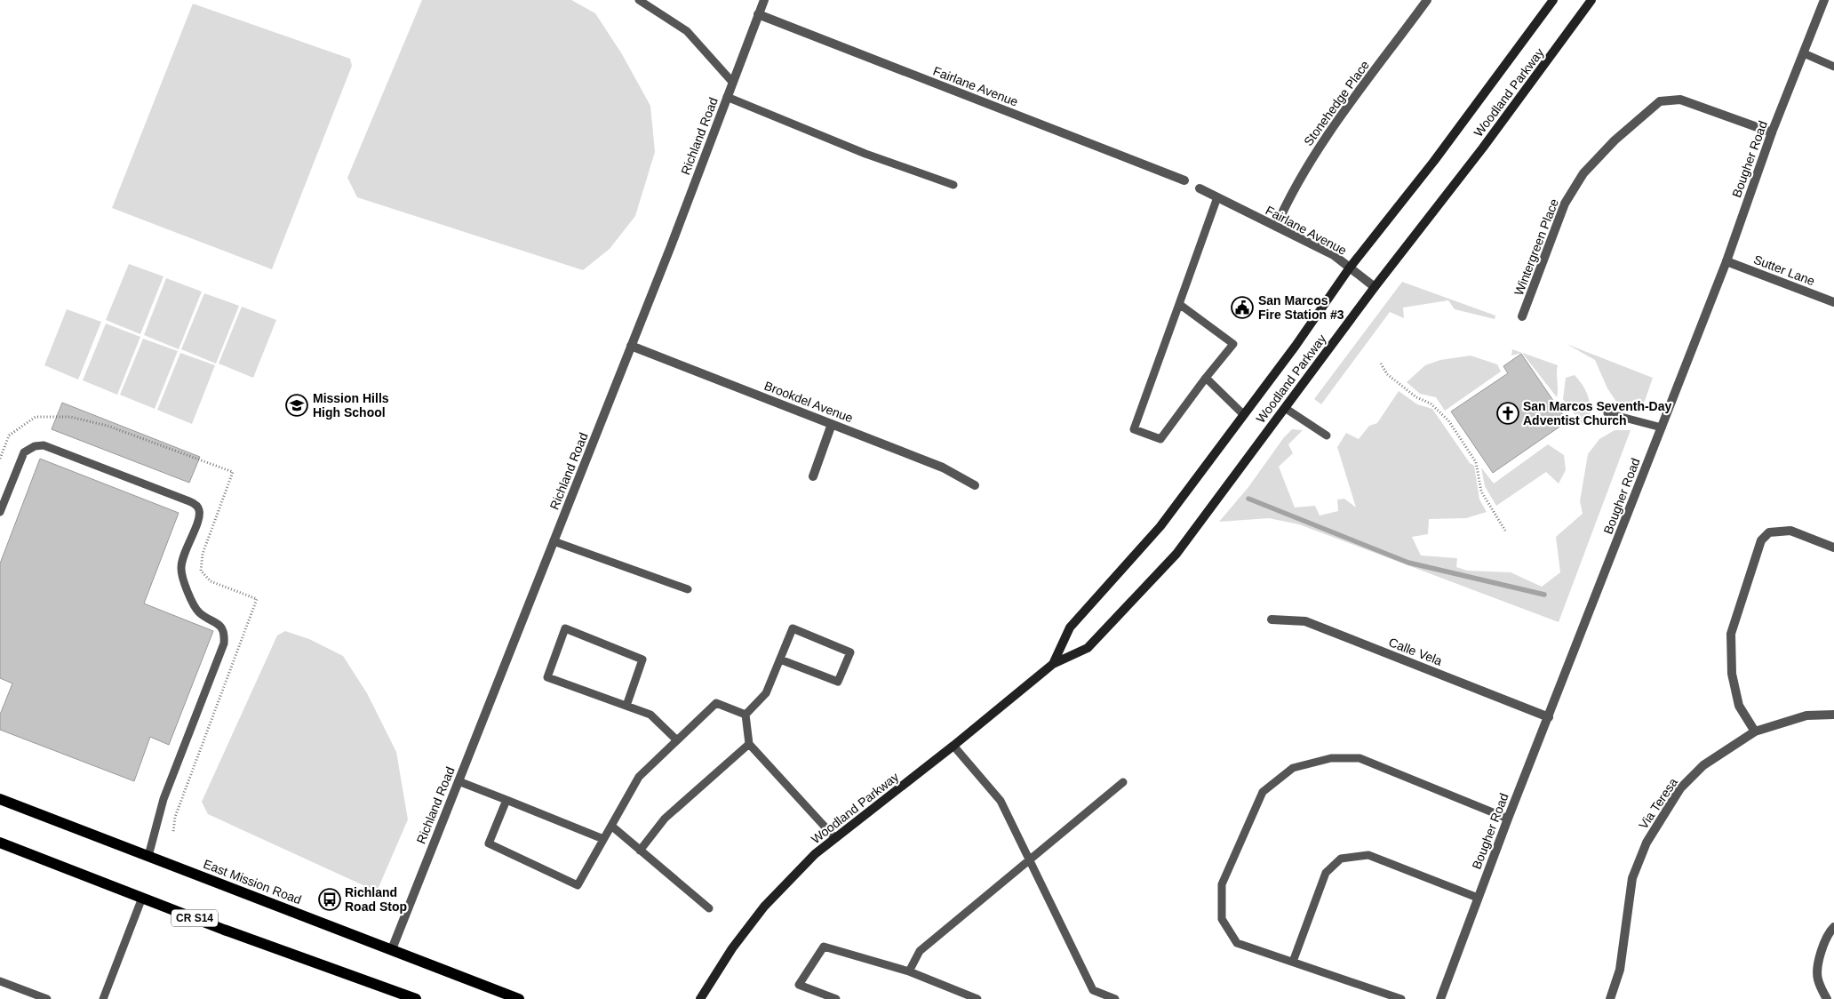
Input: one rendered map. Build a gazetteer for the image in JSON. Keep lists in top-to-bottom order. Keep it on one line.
{"streets":{"main road":["Woodland Parkway","East Mission Road","CR S14"],"street":["Fairlane Avenue","Stonehedge Place","Richland Road","Bougher Road","Wintergreen Place","Sutter Lane","Brookdel Avenue","Calle Vela","Via Teresa"]},"crossings":[["Fairlane Avenue","Woodland Parkway"],["Fairlane Avenue","Stonehedge Place"],["Fairlane Avenue","Richland Road"],["Richland Road","Brookdel Avenue"],["Richland Road","East Mission Road"],["Bougher Road","Wintergreen Place"],["Bougher Road","Sutter Lane"],["Bougher Road","Calle Vela"]],"places":{"public building":["San Marcos Fire Station #3"],"school or university":["Mission Hills High School"],"church":["San Marcos Seventh-Day Adventist Church"],"bus stop":["Richland Road Stop"]}}
